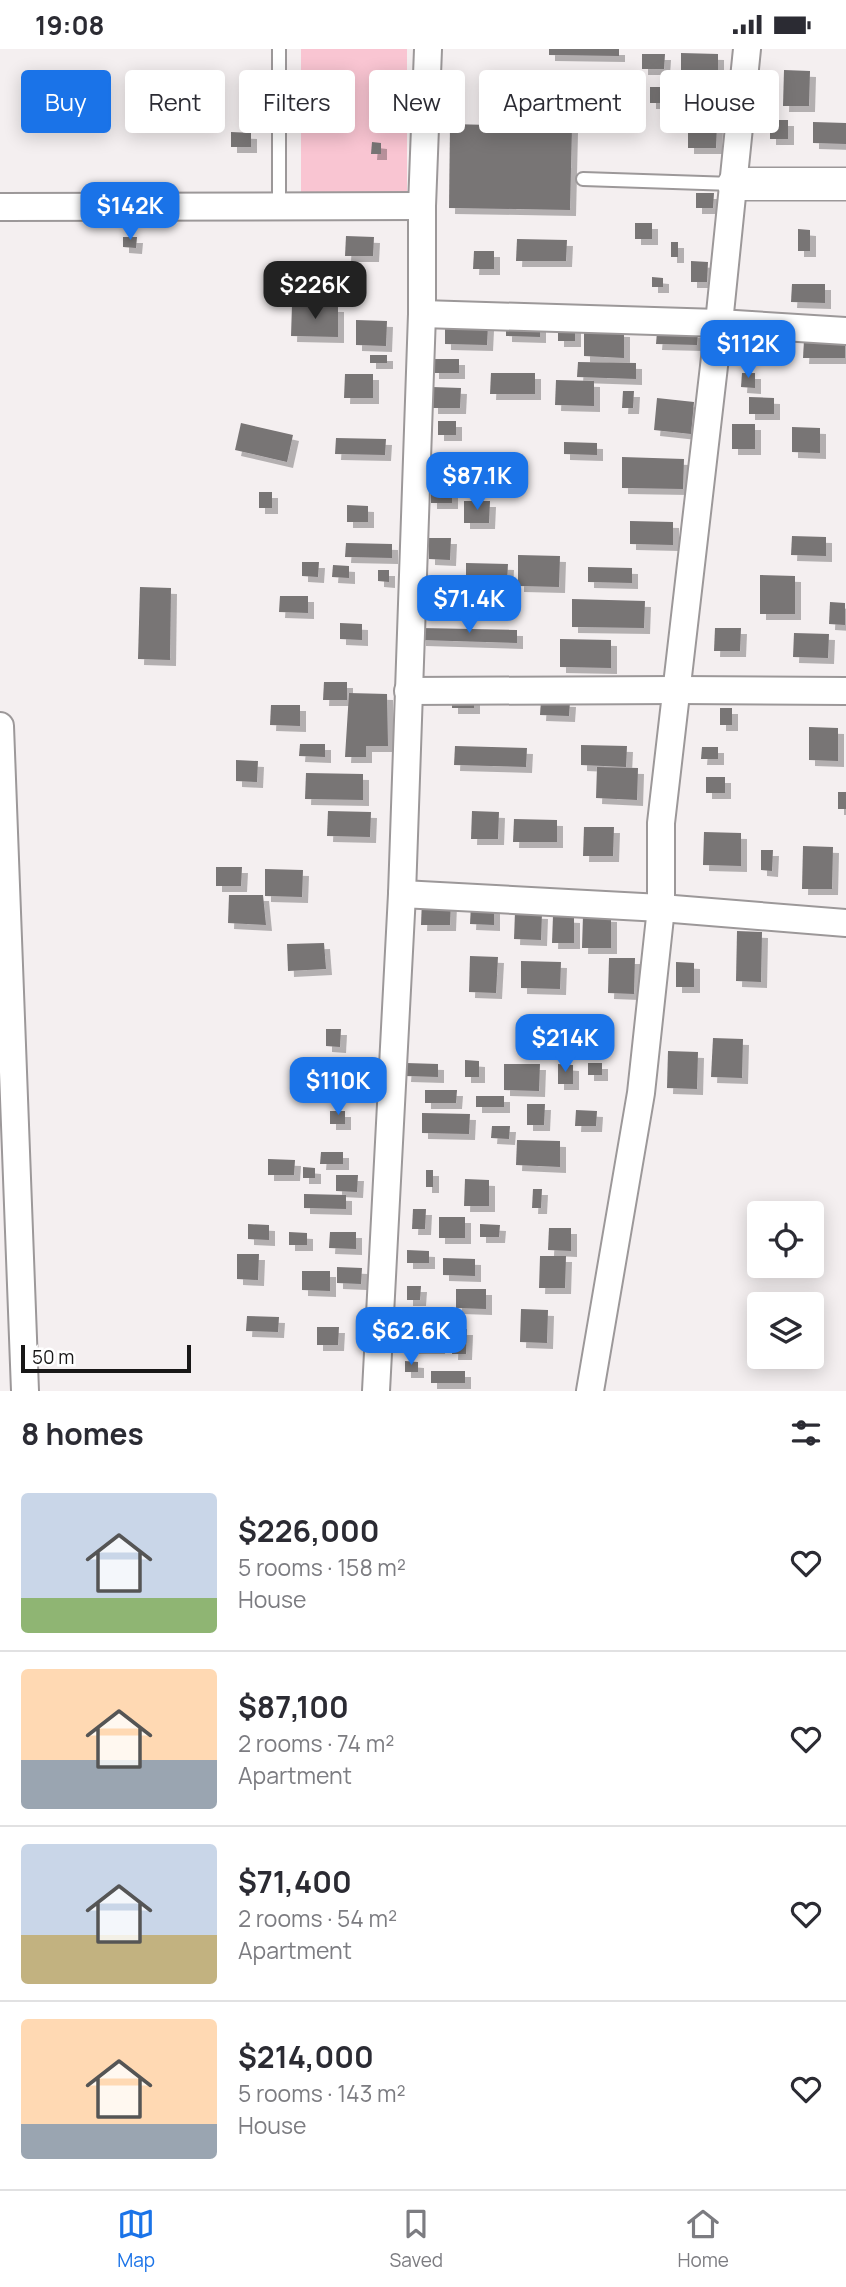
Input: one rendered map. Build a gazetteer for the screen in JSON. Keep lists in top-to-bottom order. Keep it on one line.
{"scale_bar":"50 m","page":{"status":"19:08","chip":["Buy","Rent","Filters","New","Apartment","House"],"price":["$142K","$226K","$112K","$87.1K","$71.4K","$214K","$110K","$62.6K"],"scale":"50 m","heading":"8 homes","list":[{"name":"$226,000","note":"5 rooms · 158 m² · House"},{"name":"$87,100","note":"2 rooms · 74 m² · Apartment"},{"name":"$71,400","note":"2 rooms · 54 m² · Apartment"},{"name":"$214,000","note":"5 rooms · 143 m² · House"}],"tabs":["Map","Saved","Home"]}}
